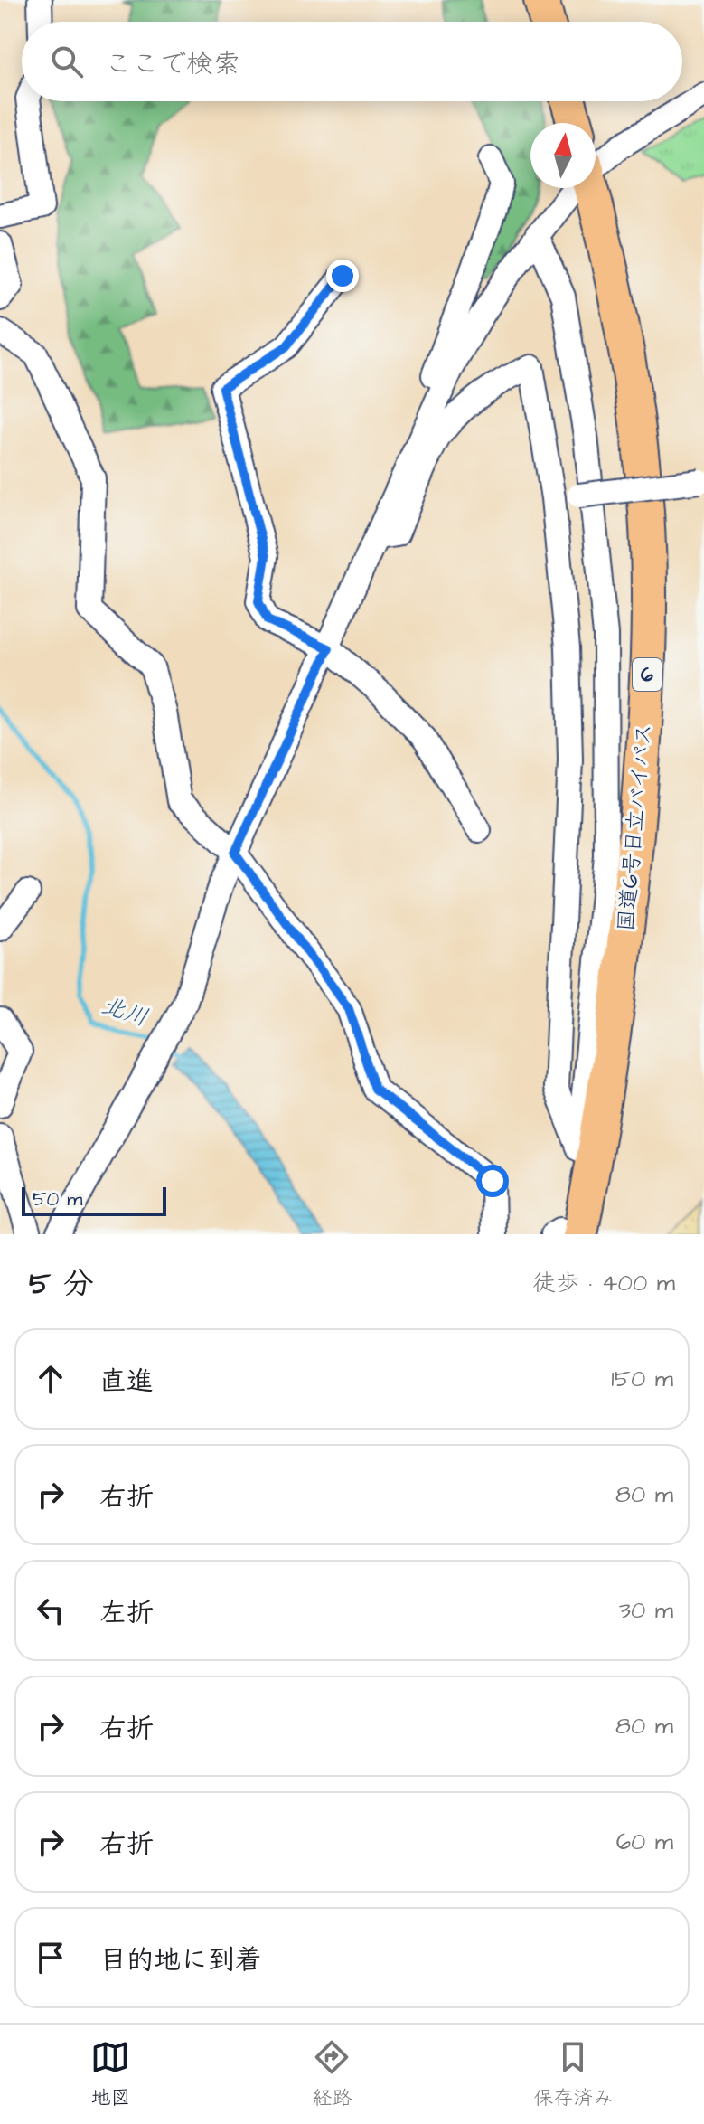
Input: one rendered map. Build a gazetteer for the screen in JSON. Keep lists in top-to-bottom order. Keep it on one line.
{"streets":{"highway":["6","国道6号日立バイパス"]},"water":["北川"],"scale_bar":"50 m","north":"top","page":{"search":"ここで検索","scale":"50 m","heading":["5 分","徒歩 · 400 m"],"list":[["直進","150 m"],["右折","80 m"],["左折","30 m"],["右折","80 m"],["右折","60 m"],"目的地に到着"],"nav":["地図","経路","保存済み"]}}
